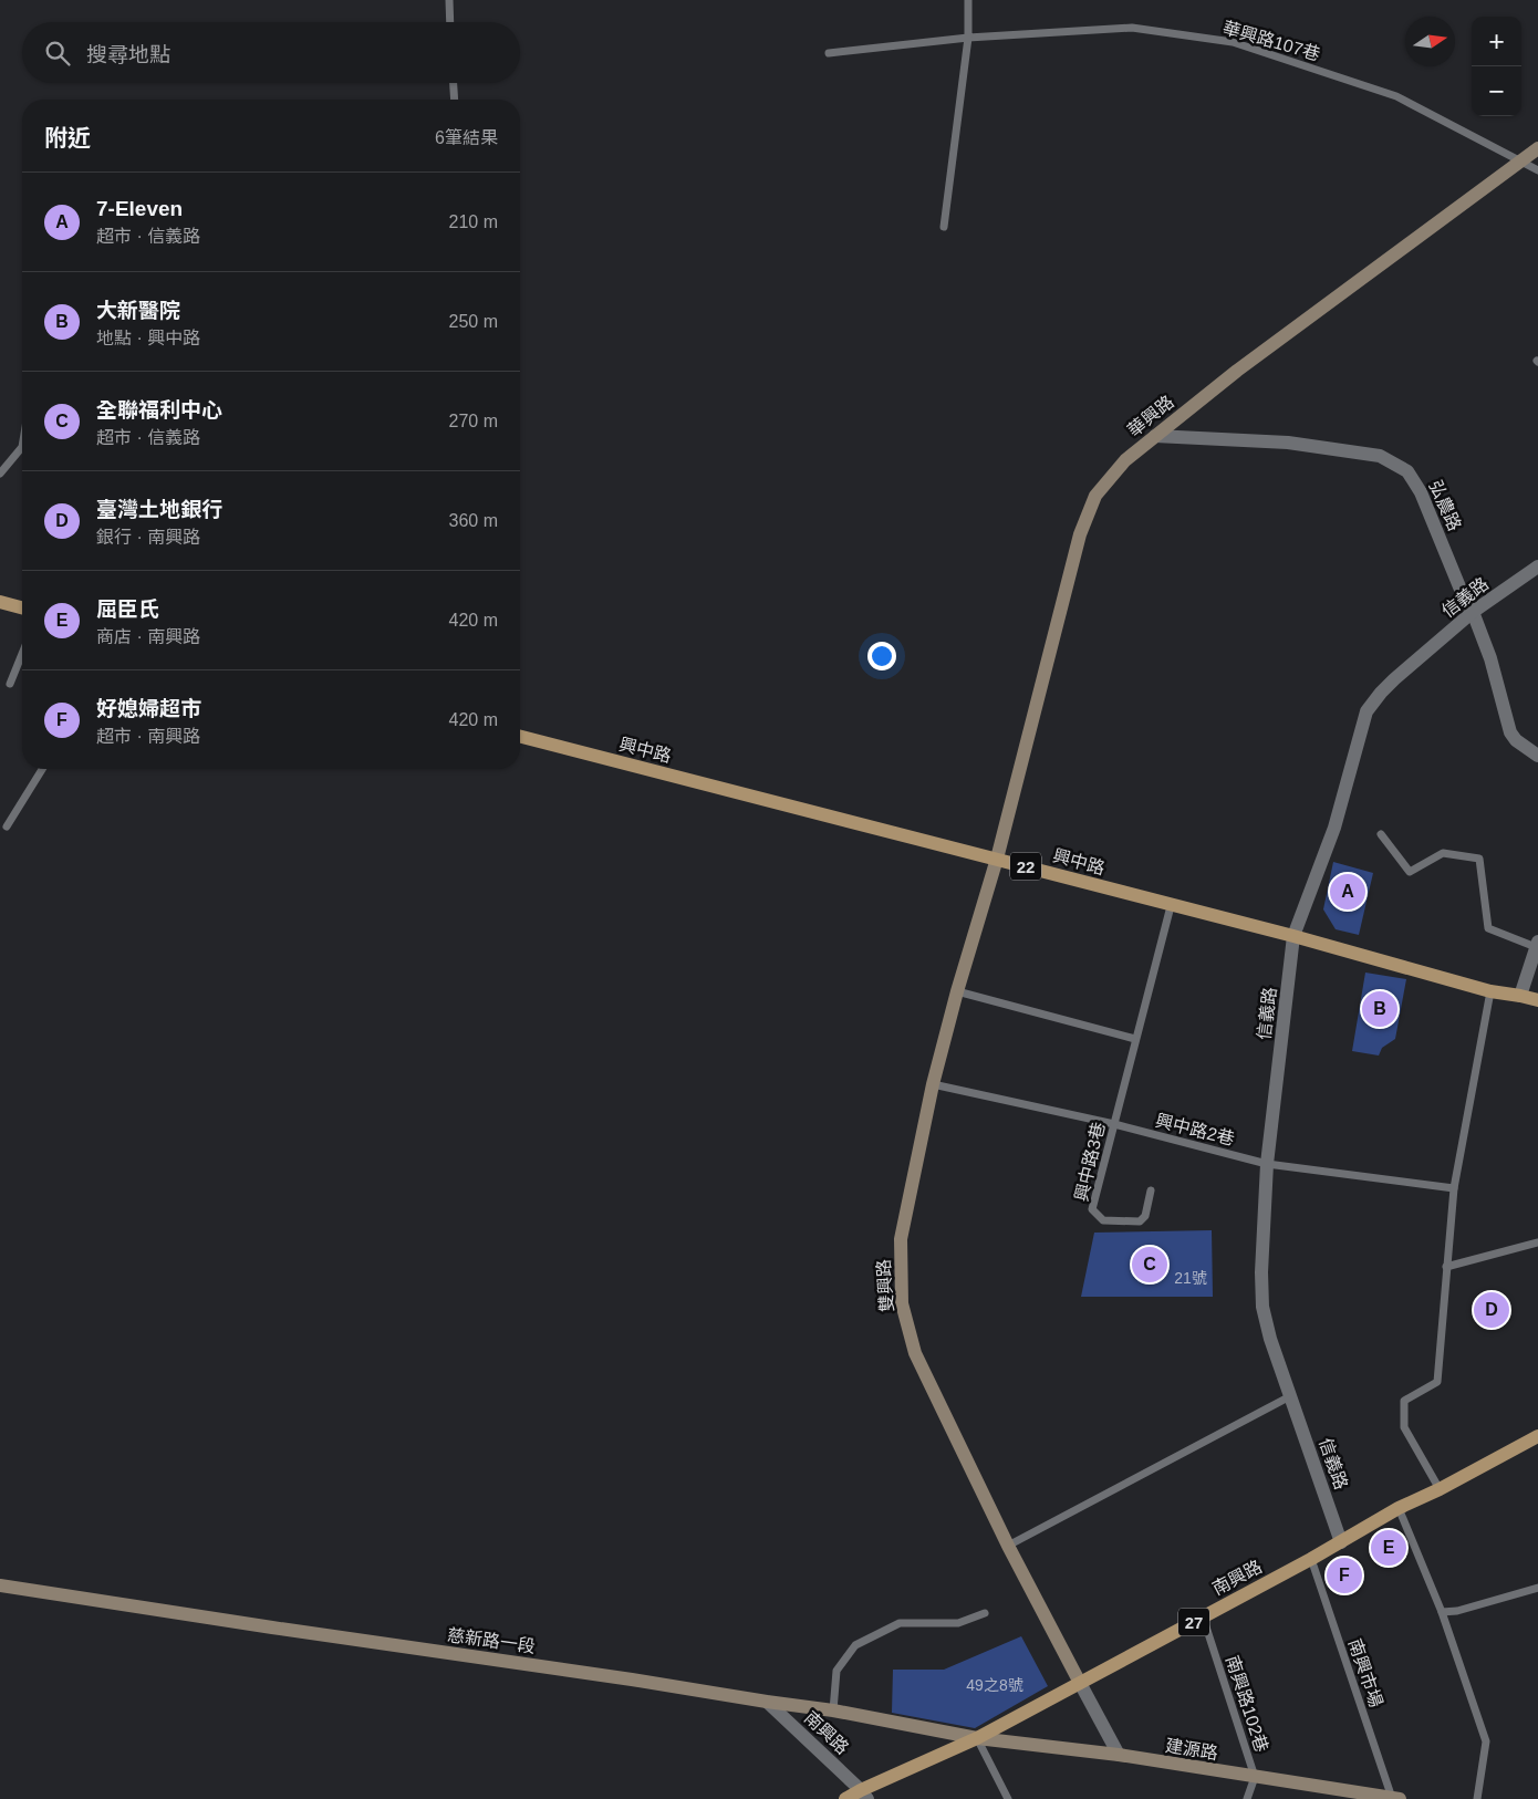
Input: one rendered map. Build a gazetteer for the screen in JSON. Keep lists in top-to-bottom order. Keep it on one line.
{"streets":{"main road":["華興路","興中路","22","雙興路","南興路","27","慈新路一段","建源路"],"street":["弘農路","信義路"],"lane":["華興路107巷","興中路2巷","興中路3巷","南興市場","南興路102巷"]},"crossings":[["華興路107巷","華興路"],["華興路","弘農路"],["華興路","興中路"],["華興路","雙興路"],["弘農路","信義路"],["信義路","興中路"],["信義路","興中路2巷"],["信義路","南興路"],["興中路","興中路3巷"],["興中路","雙興路"],["興中路2巷","興中路3巷"],["興中路2巷","雙興路"],["雙興路","南興路"],["南興路","慈新路一段"],["南興路","南興市場"],["南興路","南興路102巷"],["南興路","建源路"],["慈新路一段","建源路"],["南興市場","建源路"],["南興路102巷","建源路"]],"house_numbers":["21號","49之8號"],"north":"right","page":{"map_buttons":["+","−"],"search":"搜尋地點","heading":["附近","6筆結果"],"list":[{"mark":"A","name":"7-Eleven","note":"超市 · 信義路","value":"210 m"},{"mark":"B","name":"大新醫院","note":"地點 · 興中路","value":"250 m"},{"mark":"C","name":"全聯福利中心","note":"超市 · 信義路","value":"270 m"},{"mark":"D","name":"臺灣土地銀行","note":"銀行 · 南興路","value":"360 m"},{"mark":"E","name":"屈臣氏","note":"商店 · 南興路","value":"420 m"},{"mark":"F","name":"好媳婦超市","note":"超市 · 南興路","value":"420 m"}],"pins":["A","B","C","D","E","F"]}}
